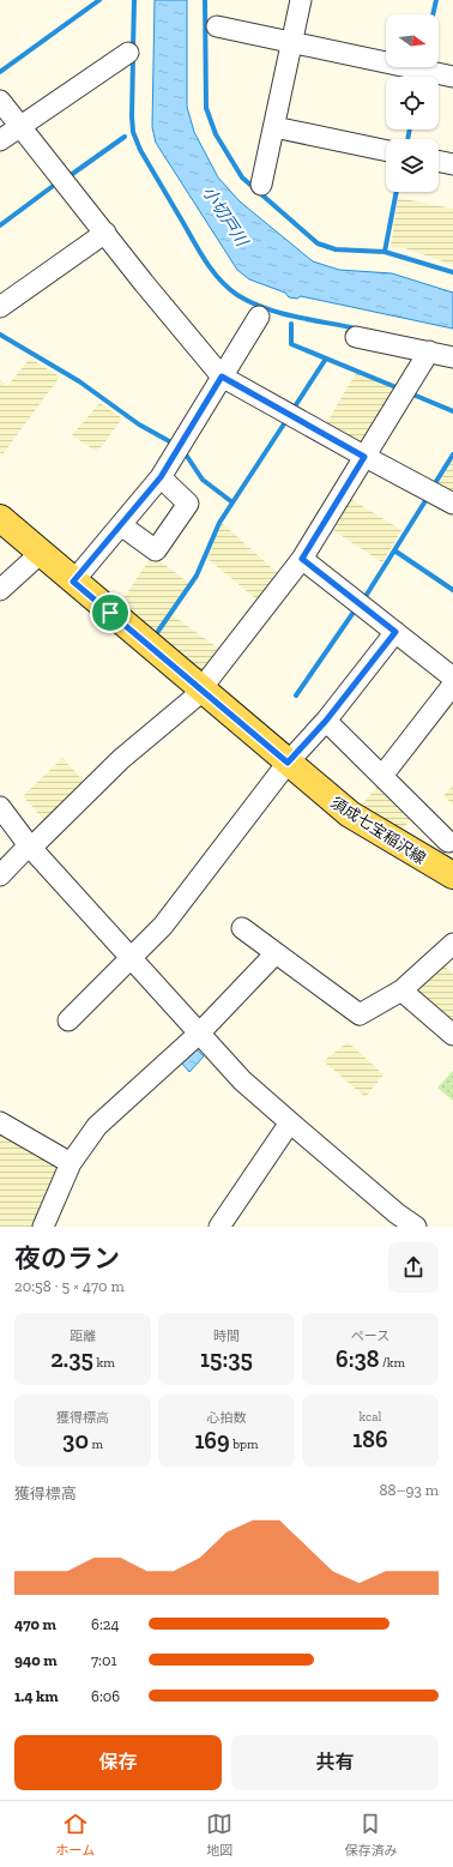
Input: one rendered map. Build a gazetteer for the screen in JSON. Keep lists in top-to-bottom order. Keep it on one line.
{"streets":{"main road":["須成七宝稲沢線"]},"water":["小切戸川"],"north":"right","page":{"heading":["夜のラン","20:58 · 5 × 470 m"],"stats":[["距離","2.35 km"],["時間","15:35"],["ペース","6:38 /km"],["獲得標高","30 m"],["心拍数","169 bpm"],["kcal","186"]],"chart":["獲得標高","88–93 m"],"list":[{"name":"470 m","note":"6:24"},{"name":"940 m","note":"7:01"},{"name":"1.4 km","note":"6:06"}],"buttons":["保存","共有"],"tabs":["ホーム","地図","保存済み"]}}
